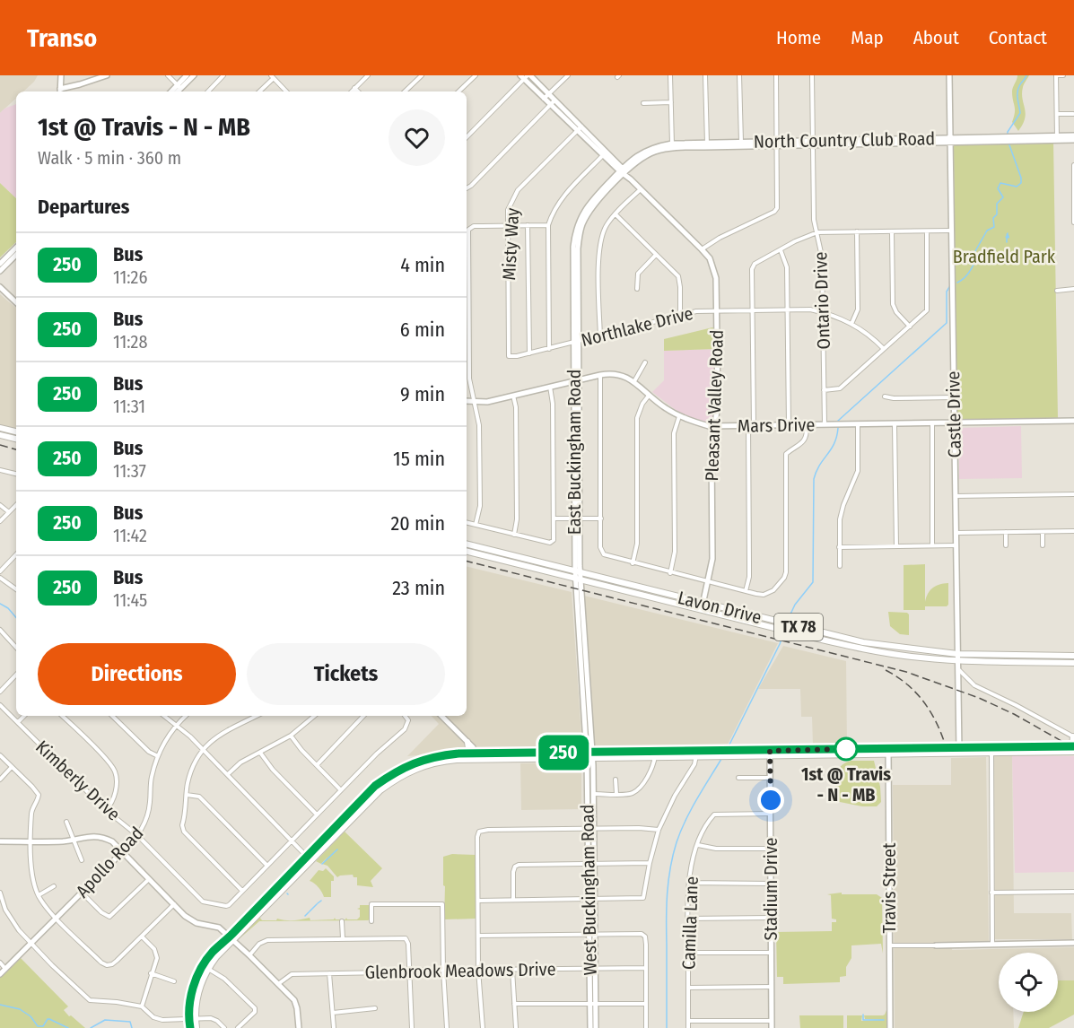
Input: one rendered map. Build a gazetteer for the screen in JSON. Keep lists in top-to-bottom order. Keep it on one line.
{"streets":{"main road":["North Country Club Road","Pleasant Valley Road","Castle Drive","Mars Drive","East Buckingham Road","Lavon Drive","TX 78","Apollo Road","Travis Street","Stadium Drive","West Buckingham Road"],"street":["Misty Way","Ontario Drive","Northlake Drive","Kimberly Drive","Camilla Lane","Glenbrook Meadows Drive"]},"crossings":[["North Country Club Road","Ontario Drive"],["North Country Club Road","Pleasant Valley Road"],["North Country Club Road","Castle Drive"],["North Country Club Road","East Buckingham Road"],["Misty Way","Northlake Drive"],["Misty Way","Pleasant Valley Road"],["Ontario Drive","Northlake Drive"],["Ontario Drive","Mars Drive"],["Northlake Drive","Pleasant Valley Road"],["Northlake Drive","East Buckingham Road"],["Pleasant Valley Road","Mars Drive"],["Pleasant Valley Road","East Buckingham Road"],["Pleasant Valley Road","Lavon Drive"],["Castle Drive","Mars Drive"],["Castle Drive","Lavon Drive"],["East Buckingham Road","Lavon Drive"],["East Buckingham Road","West Buckingham Road"],["Kimberly Drive","Apollo Road"],["Stadium Drive","Camilla Lane"],["West Buckingham Road","Glenbrook Meadows Drive"]],"parks":["Bradfield Park"],"places":["1st @ Travis - N - MB"],"lines":["bus line 250"],"page":{"header":"Transo","nav":["Home","Map","About","Contact"],"on_map":"250","heading":[["1st @ Travis - N - MB","Walk · 5 min · 360 m"],"Departures"],"list":[{"mark":"250","name":"Bus","note":"11:26","value":"4 min"},{"mark":"250","name":"Bus","note":"11:28","value":"6 min"},{"mark":"250","name":"Bus","note":"11:31","value":"9 min"},{"mark":"250","name":"Bus","note":"11:37","value":"15 min"},{"mark":"250","name":"Bus","note":"11:42","value":"20 min"},{"mark":"250","name":"Bus","note":"11:45","value":"23 min"}],"buttons":["Directions","Tickets"]}}
